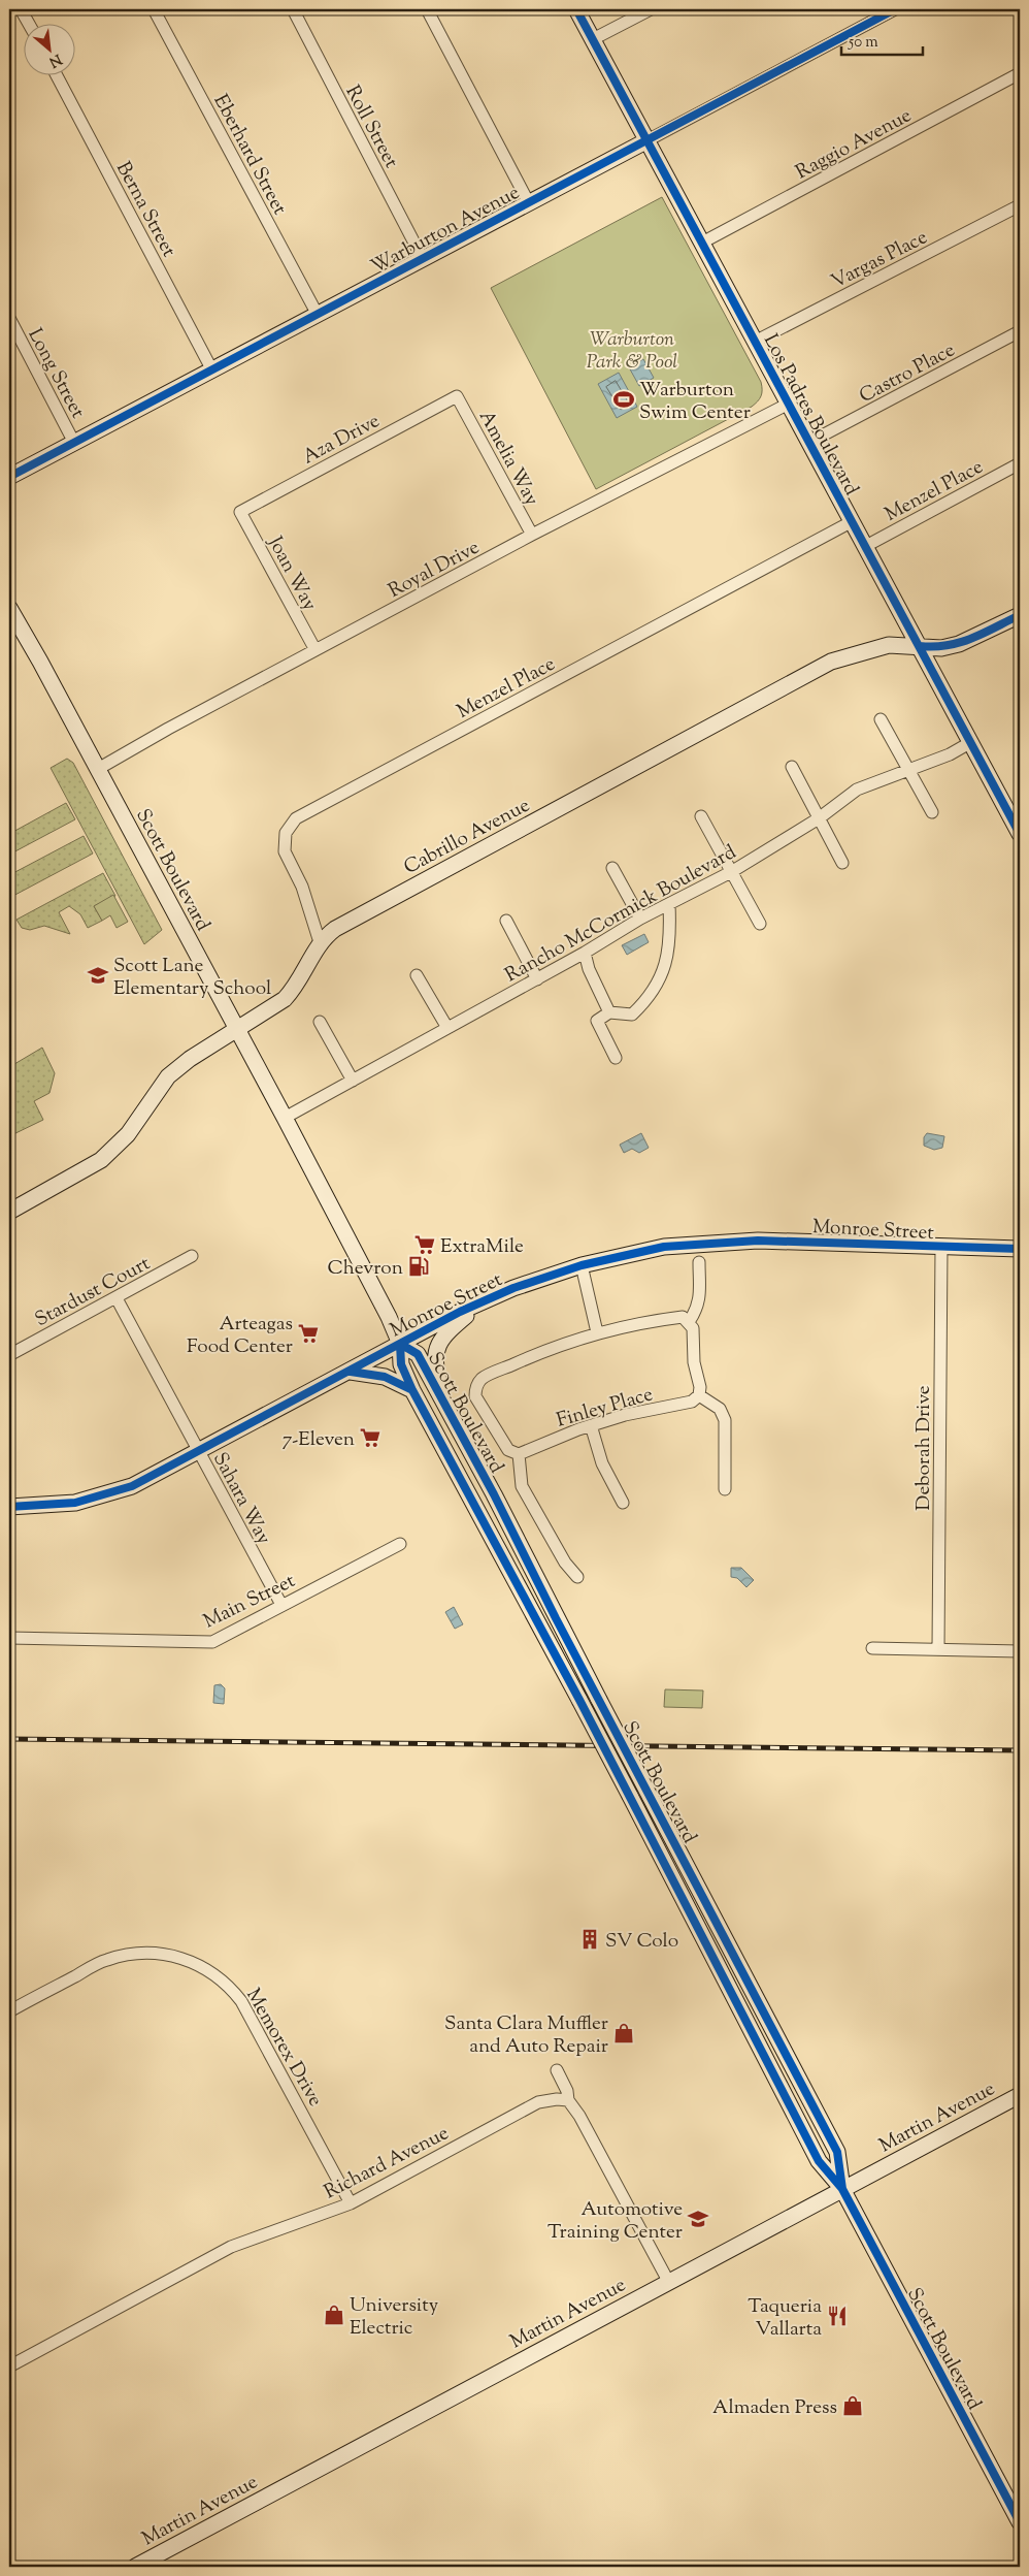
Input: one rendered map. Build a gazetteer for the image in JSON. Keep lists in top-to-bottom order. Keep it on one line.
{"streets":{"main road":["Warburton Avenue","Los Padres Boulevard","Cabrillo Avenue","Scott Boulevard","Monroe Street","Martin Avenue"],"street":["Roll Street","Raggio Avenue","Eberhard Street","Berna Street","Vargas Place","Castro Place","Long Street","Aza Drive","Amelia Way","Menzel Place","Royal Drive","Joan Way","Rancho McCormick Boulevard","Stardust Court","Finley Place","Deborah Drive","Sahara Way","Main Street","Memorex Drive","Richard Avenue"]},"crossings":[["Roll Street","Warburton Avenue"],["Raggio Avenue","Los Padres Boulevard"],["Eberhard Street","Warburton Avenue"],["Berna Street","Warburton Avenue"],["Warburton Avenue","Long Street"],["Warburton Avenue","Los Padres Boulevard"],["Vargas Place","Los Padres Boulevard"],["Castro Place","Los Padres Boulevard"],["Los Padres Boulevard","Menzel Place"],["Los Padres Boulevard","Royal Drive"],["Los Padres Boulevard","Cabrillo Avenue"],["Los Padres Boulevard","Rancho McCormick Boulevard"],["Aza Drive","Amelia Way"],["Aza Drive","Joan Way"],["Amelia Way","Royal Drive"],["Menzel Place","Cabrillo Avenue"],["Royal Drive","Joan Way"],["Royal Drive","Scott Boulevard"],["Cabrillo Avenue","Scott Boulevard"],["Scott Boulevard","Rancho McCormick Boulevard"],["Scott Boulevard","Monroe Street"],["Scott Boulevard","Martin Avenue"],["Monroe Street","Deborah Drive"],["Monroe Street","Sahara Way"],["Stardust Court","Sahara Way"],["Sahara Way","Main Street"],["Memorex Drive","Richard Avenue"]],"parks":["Warburton Park & Pool"],"places":{"sports":["Warburton Swim Center"],"school or university":["Scott Lane Elementary School","Automotive Training Center"],"supermarket":["ExtraMile","Arteagas Food Center","7-Eleven"],"fuel station":["Chevron"],"building":["SV Colo"],"shop":["Santa Clara Muffler and Auto Repair","University Electric","Almaden Press"],"restaurant":["Taqueria Vallarta"]},"scale_bar":"50 m","north":"bottom right"}
